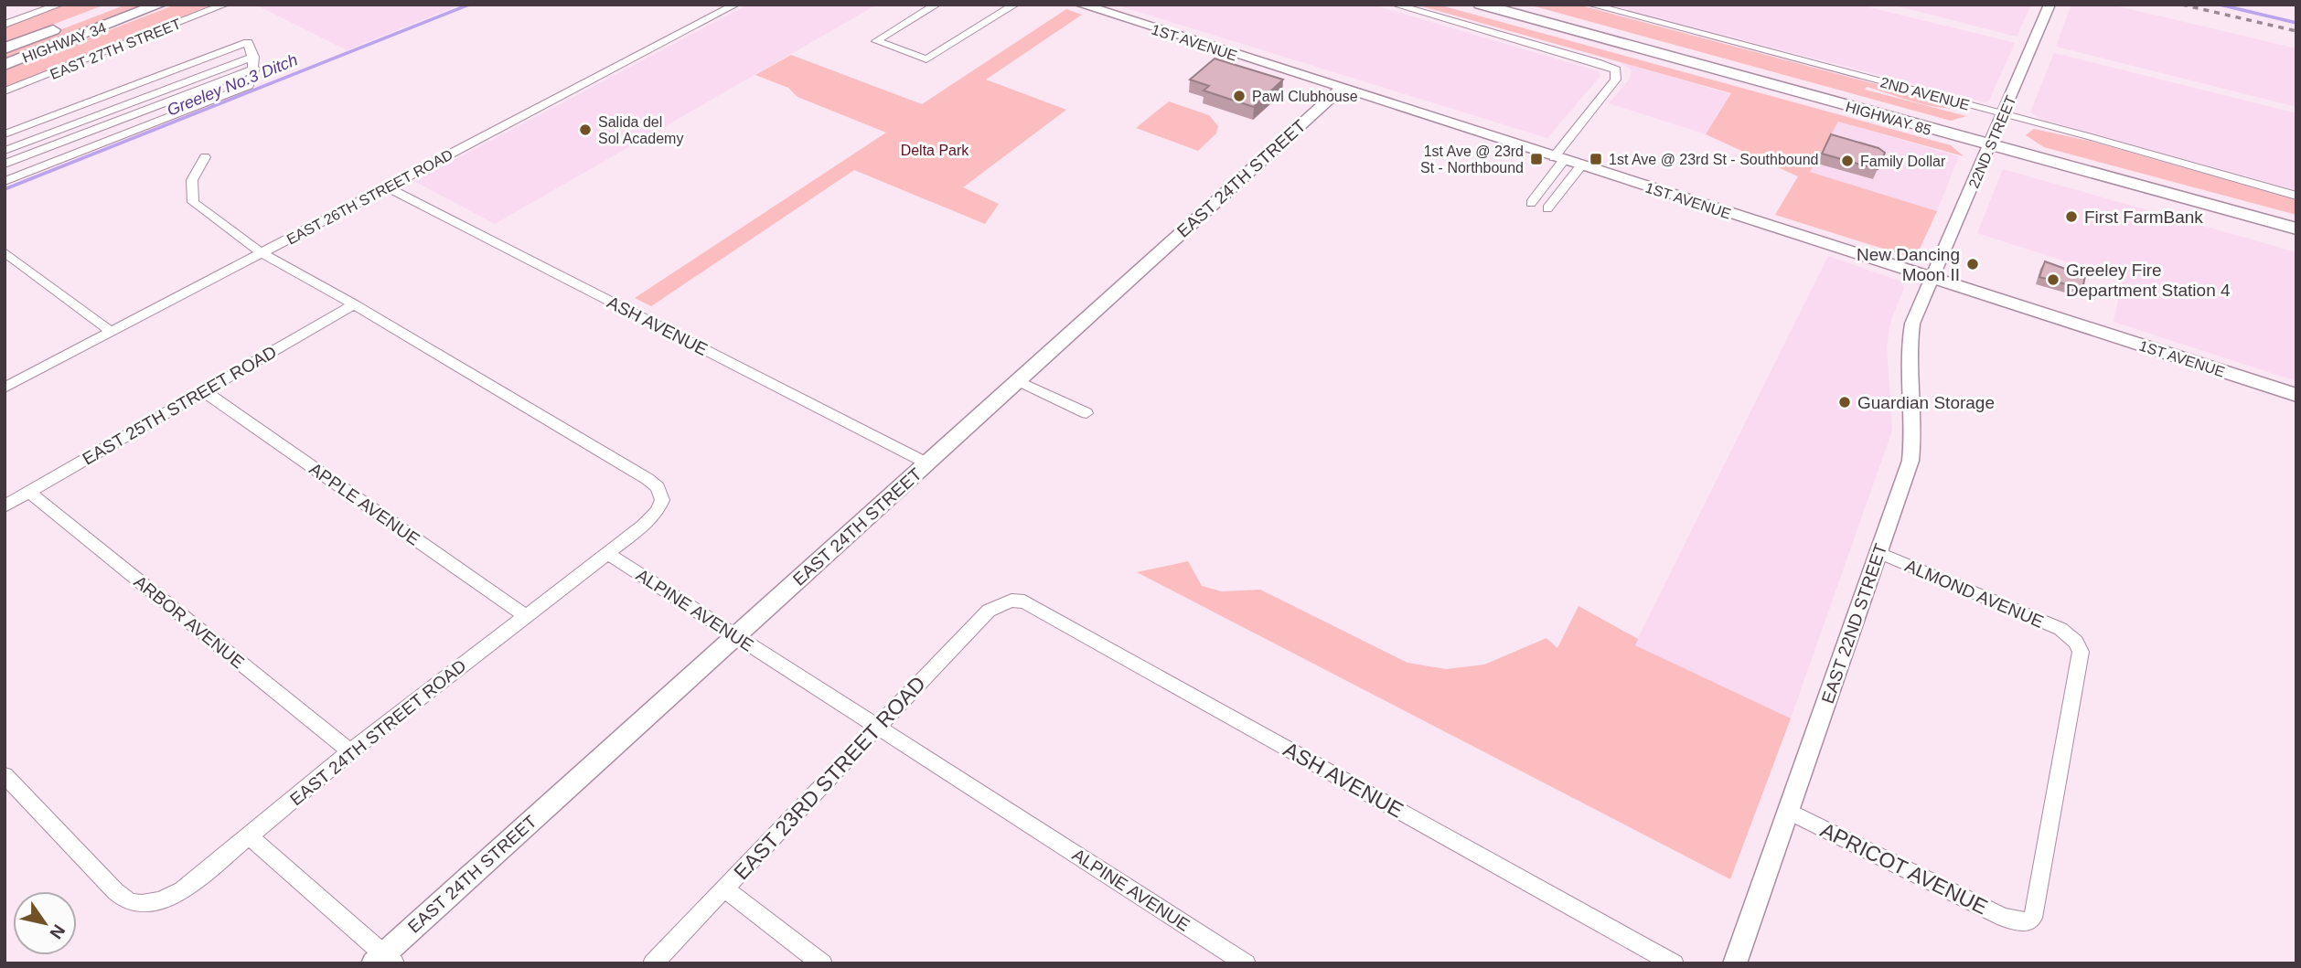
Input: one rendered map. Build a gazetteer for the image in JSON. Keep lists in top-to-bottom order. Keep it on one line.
{"streets":{"highway":["HIGHWAY 34","HIGHWAY 85"],"main road":["1ST AVENUE"],"street":["EAST 27TH STREET","2ND AVENUE","22ND STREET","EAST 24TH STREET","EAST 26TH STREET ROAD","ASH AVENUE","EAST 25TH STREET ROAD","APPLE AVENUE","ALMOND AVENUE","ALPINE AVENUE","ARBOR AVENUE","EAST 22ND STREET","EAST 24TH STREET ROAD","EAST 23RD STREET ROAD","APRICOT AVENUE"]},"crossings":[["1ST AVENUE","22ND STREET"],["1ST AVENUE","EAST 24TH STREET"],["1ST AVENUE","EAST 22ND STREET"],["2ND AVENUE","22ND STREET"],["HIGHWAY 85","22ND STREET"],["22ND STREET","EAST 22ND STREET"],["EAST 24TH STREET","ASH AVENUE"],["EAST 24TH STREET","ALPINE AVENUE"],["EAST 26TH STREET ROAD","ASH AVENUE"],["ASH AVENUE","EAST 23RD STREET ROAD"],["EAST 25TH STREET ROAD","APPLE AVENUE"],["EAST 25TH STREET ROAD","ARBOR AVENUE"],["APPLE AVENUE","EAST 24TH STREET ROAD"],["ALMOND AVENUE","EAST 22ND STREET"],["ALMOND AVENUE","APRICOT AVENUE"],["ALPINE AVENUE","EAST 24TH STREET ROAD"],["ALPINE AVENUE","EAST 23RD STREET ROAD"],["ARBOR AVENUE","EAST 24TH STREET ROAD"],["EAST 22ND STREET","APRICOT AVENUE"]],"water":["Greeley No.3 Ditch"],"parks":["Delta Park"],"places":{"other":["Pawl Clubhouse","Salida del Sol Academy","Family Dollar","First FarmBank","New Dancing Moon II","Greeley Fire Department Station 4","Guardian Storage"],"transit":["1st Ave @ 23rd St - Northbound","1st Ave @ 23rd St - Southbound"]},"north":"bottom right"}
